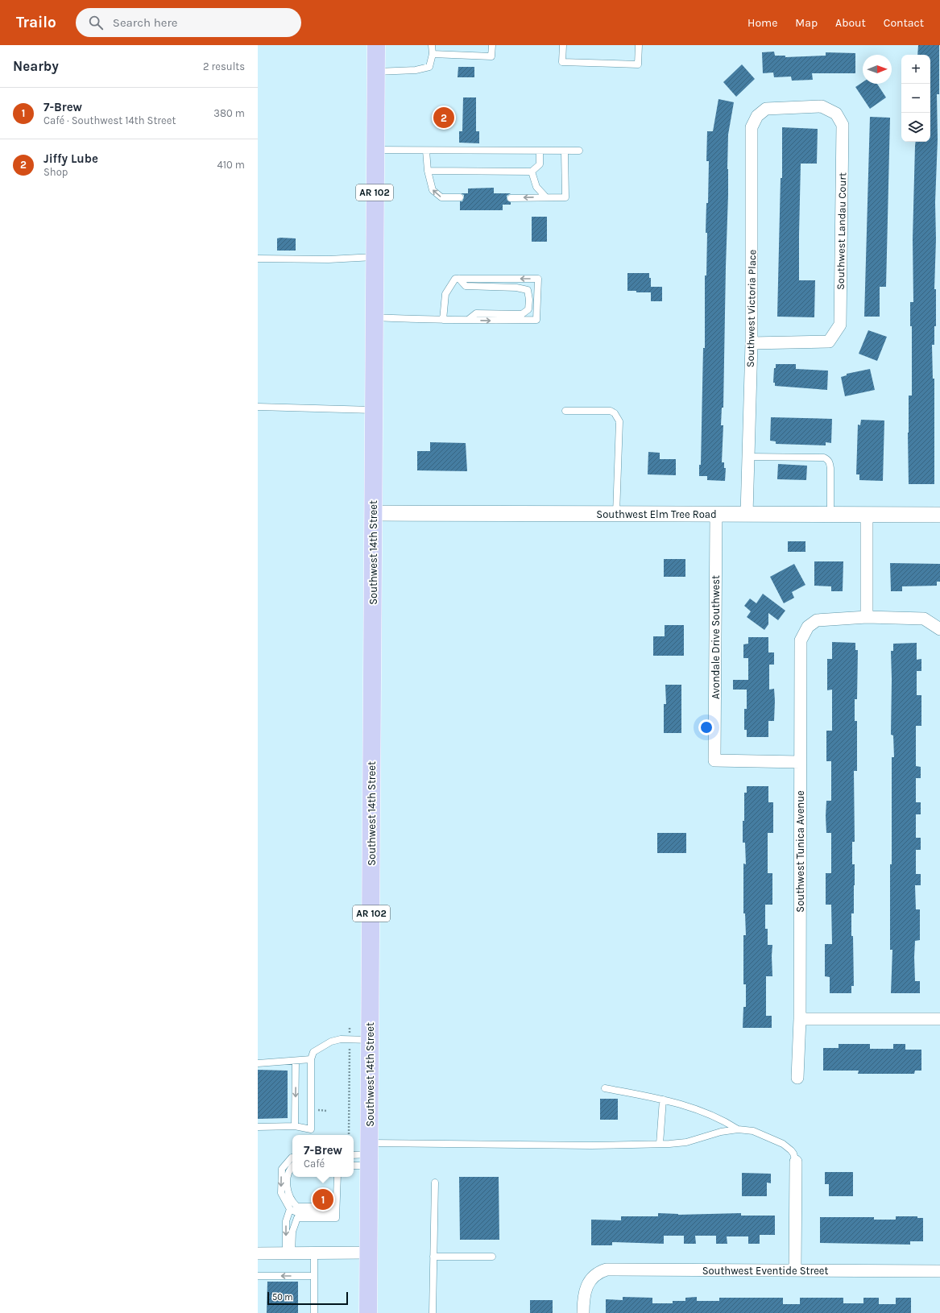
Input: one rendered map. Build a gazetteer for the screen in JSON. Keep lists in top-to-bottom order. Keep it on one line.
{"streets":{"main road":["AR 102","Southwest 14th Street"],"street":["Southwest Landau Court","Southwest Victoria Place","Southwest Elm Tree Road","Avondale Drive Southwest","Southwest Tunica Avenue","Southwest Eventide Street"]},"crossings":[["AR 102","Southwest 14th Street"],["Southwest Landau Court","Southwest Victoria Place"],["Southwest Victoria Place","Southwest Elm Tree Road"],["Southwest Elm Tree Road","Southwest 14th Street"],["Southwest Elm Tree Road","Avondale Drive Southwest"],["Avondale Drive Southwest","Southwest Tunica Avenue"]],"scale_bar":"50 m","north":"right","page":{"header":"Trailo","search":"Search here","nav":["Home","Map","About","Contact"],"heading":["Nearby","2 results"],"map_buttons":["+","−"],"list":[{"mark":"1","name":"7-Brew","note":"Café · Southwest 14th Street","value":"380 m"},{"mark":"2","name":"Jiffy Lube","note":"Shop","value":"410 m"}],"pins":["2","1"],"popup":["7-Brew","Café"],"scale":"50 m"}}
